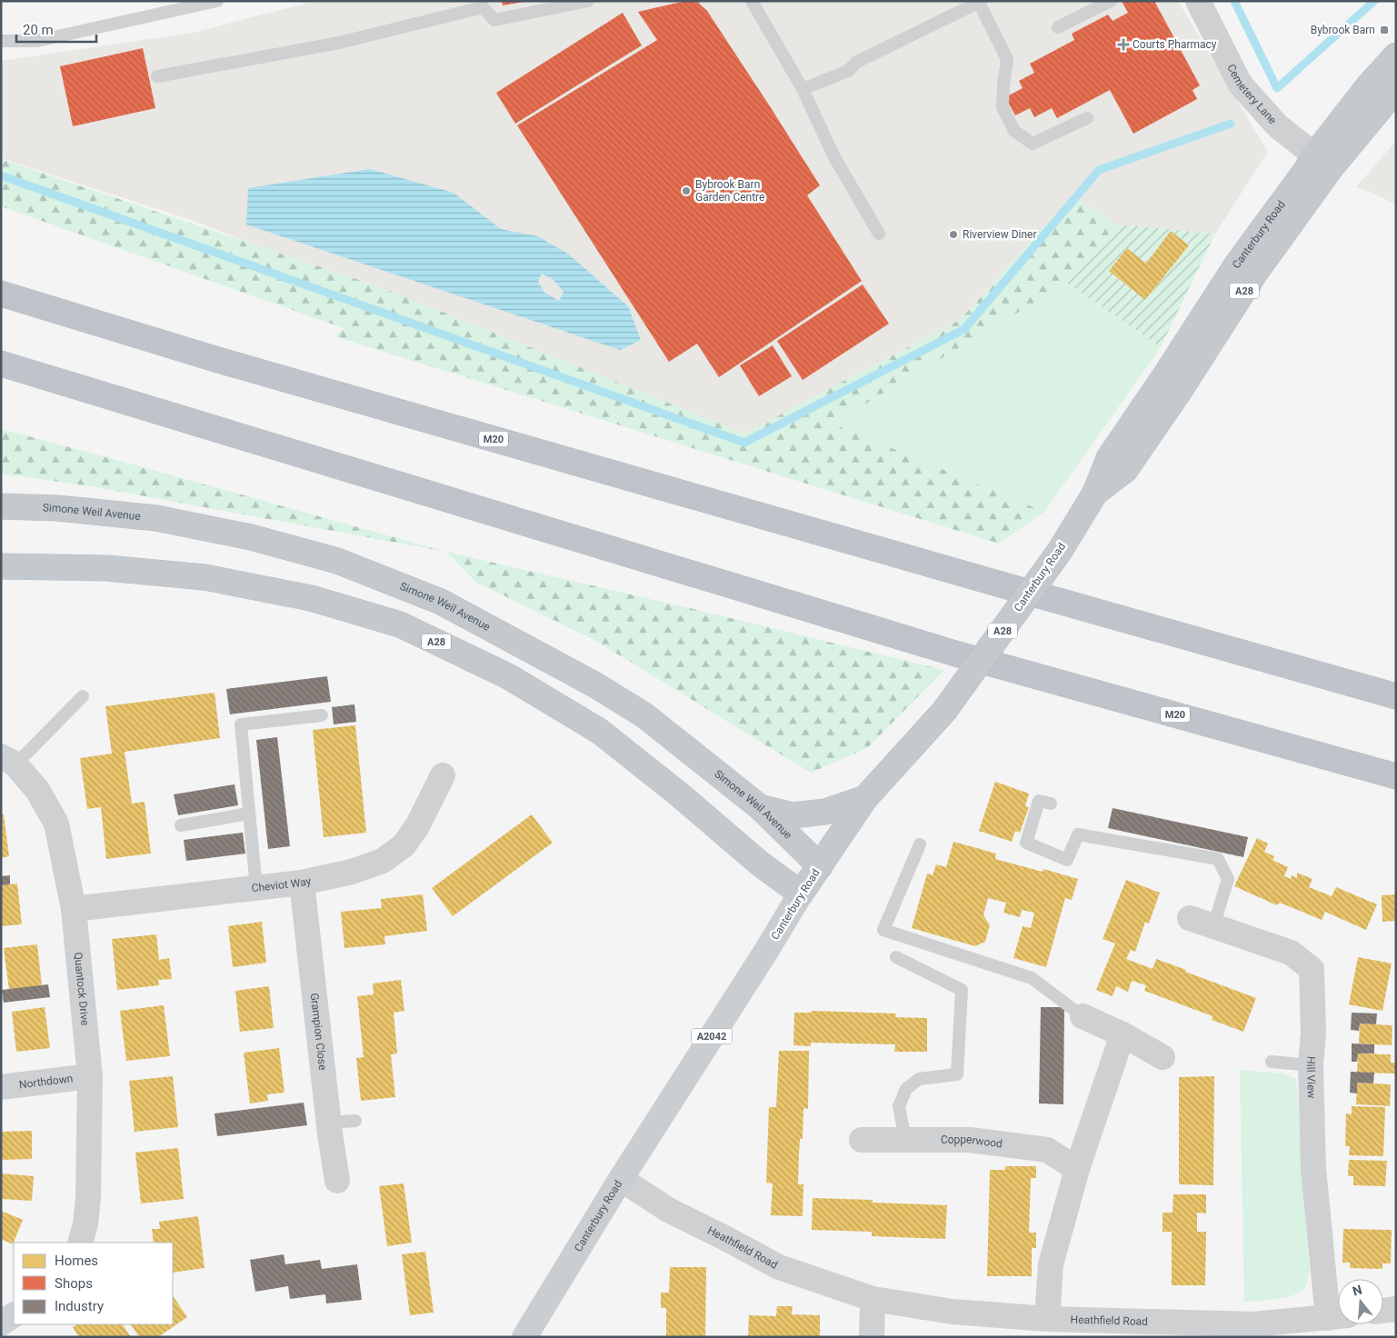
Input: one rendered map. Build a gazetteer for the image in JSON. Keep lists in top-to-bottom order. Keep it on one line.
{"streets":{"highway":["Canterbury Road","A28","M20","Simone Weil Avenue"],"main road":["A2042"],"street":["Cemetery Lane","Cheviot Way","Quantock Drive","Grampion Close","Hill View","Northdown","Copperwood","Heathfield Road"]},"crossings":[["Cemetery Lane","Canterbury Road"],["Canterbury Road","A28"],["Canterbury Road","Simone Weil Avenue"],["Canterbury Road","Heathfield Road"],["Cheviot Way","Quantock Drive"],["Cheviot Way","Grampion Close"],["Quantock Drive","Northdown"],["Hill View","Heathfield Road"]],"places":{"transit":["Bybrook Barn"],"health":["Courts Pharmacy"],"other":["Bybrook Barn Garden Centre","Riverview Diner"]},"legend":["Homes","Shops","Industry"],"scale_bar":"20 m","north":"top"}
